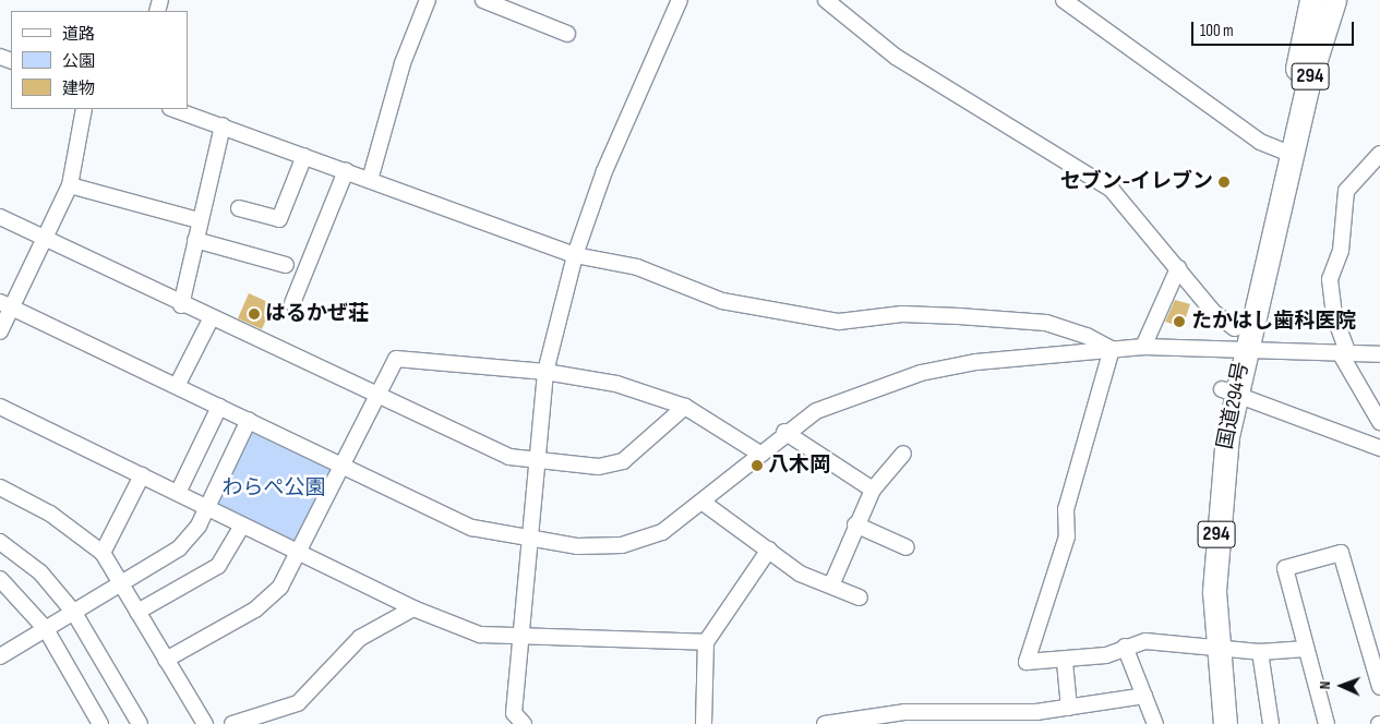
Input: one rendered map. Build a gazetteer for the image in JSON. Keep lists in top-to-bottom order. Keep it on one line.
{"streets":{"highway":["294","国道294号"]},"parks":["わらぺ公園"],"places":["セブン-イレブン","はるかぜ荘","たかはし歯科医院","八木岡"],"legend":["道路","公園","建物"],"scale_bar":"100 m","north":"left"}
